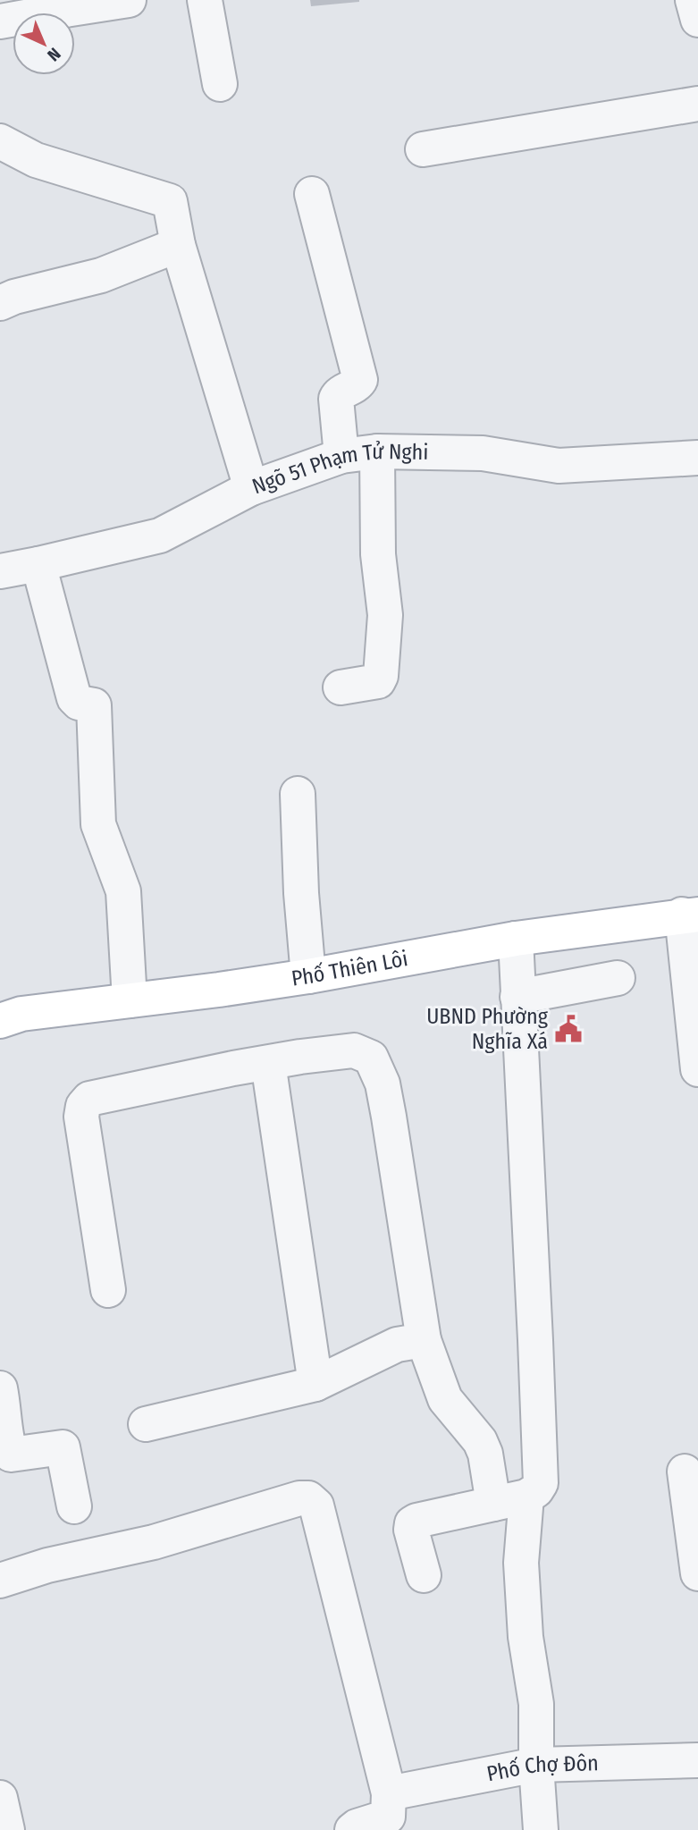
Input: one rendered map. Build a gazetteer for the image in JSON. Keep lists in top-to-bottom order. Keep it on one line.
{"streets":{"main road":["Phố Thiên Lôi"],"street":["Ngõ 51 Phạm Tử Nghi","Phố Chợ Đôn"]},"places":{"public building":["UBND Phường Nghĩa Xá"]},"north":"bottom right"}
